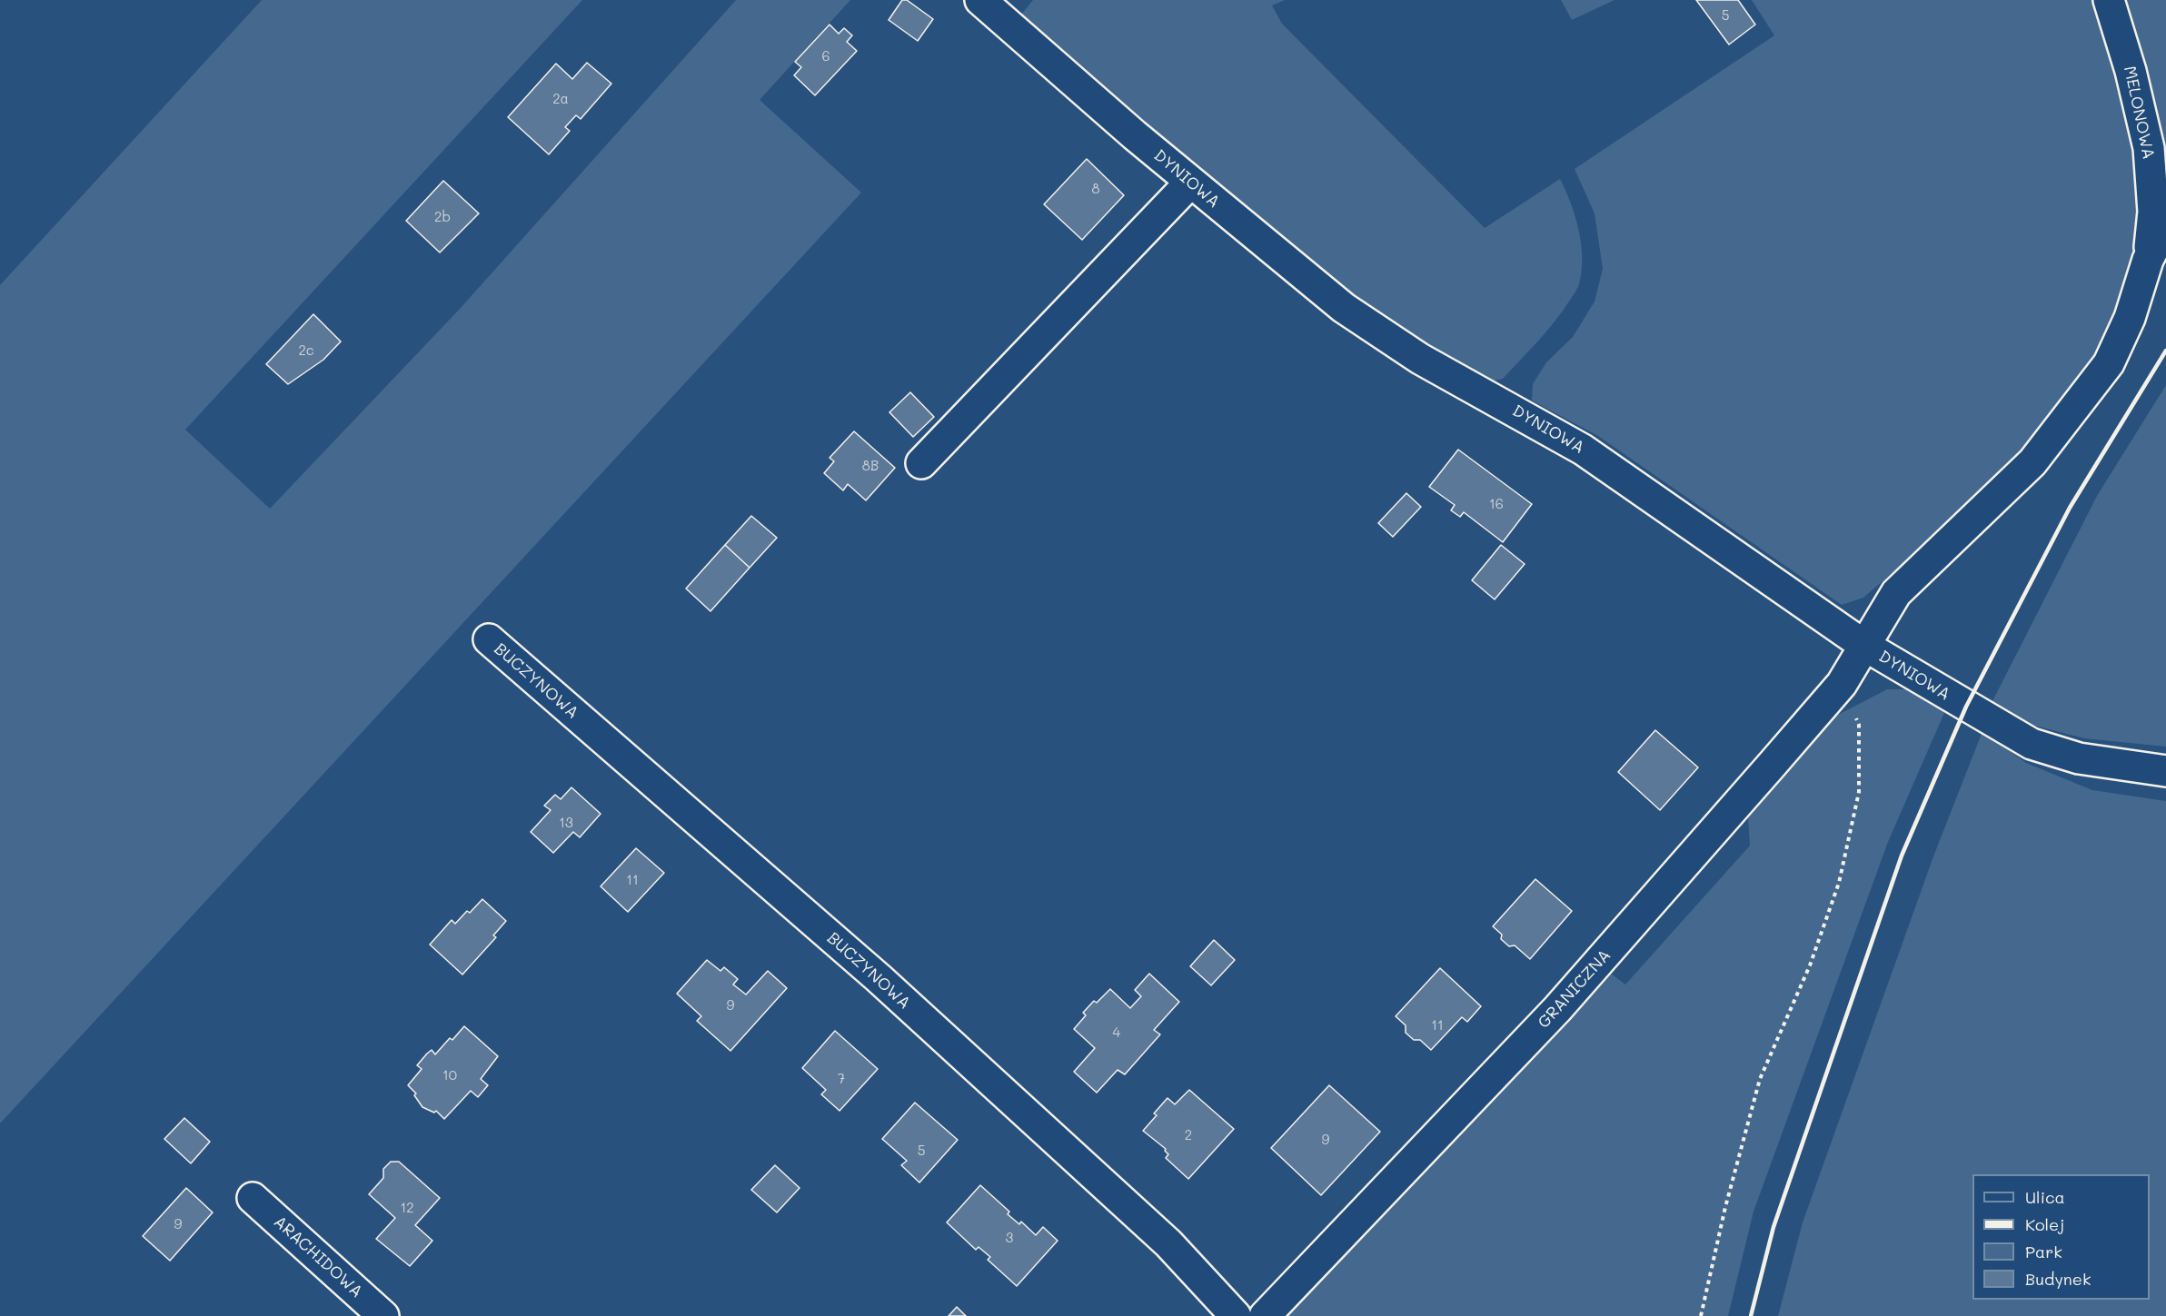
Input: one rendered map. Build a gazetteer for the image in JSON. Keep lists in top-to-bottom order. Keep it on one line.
{"streets":{"street":["MELONOWA","DYNIOWA","BUCZYNOWA","GRANICZNA","ARACHIDOWA"]},"crossings":[["MELONOWA","GRANICZNA"],["DYNIOWA","GRANICZNA"]],"house_numbers":["5","6","2a","8","2b","2c","8B","16","13","11","9","11","4","10","7","2","9","5","12","9","3"],"legend":["Ulica","Kolej","Park","Budynek"]}
